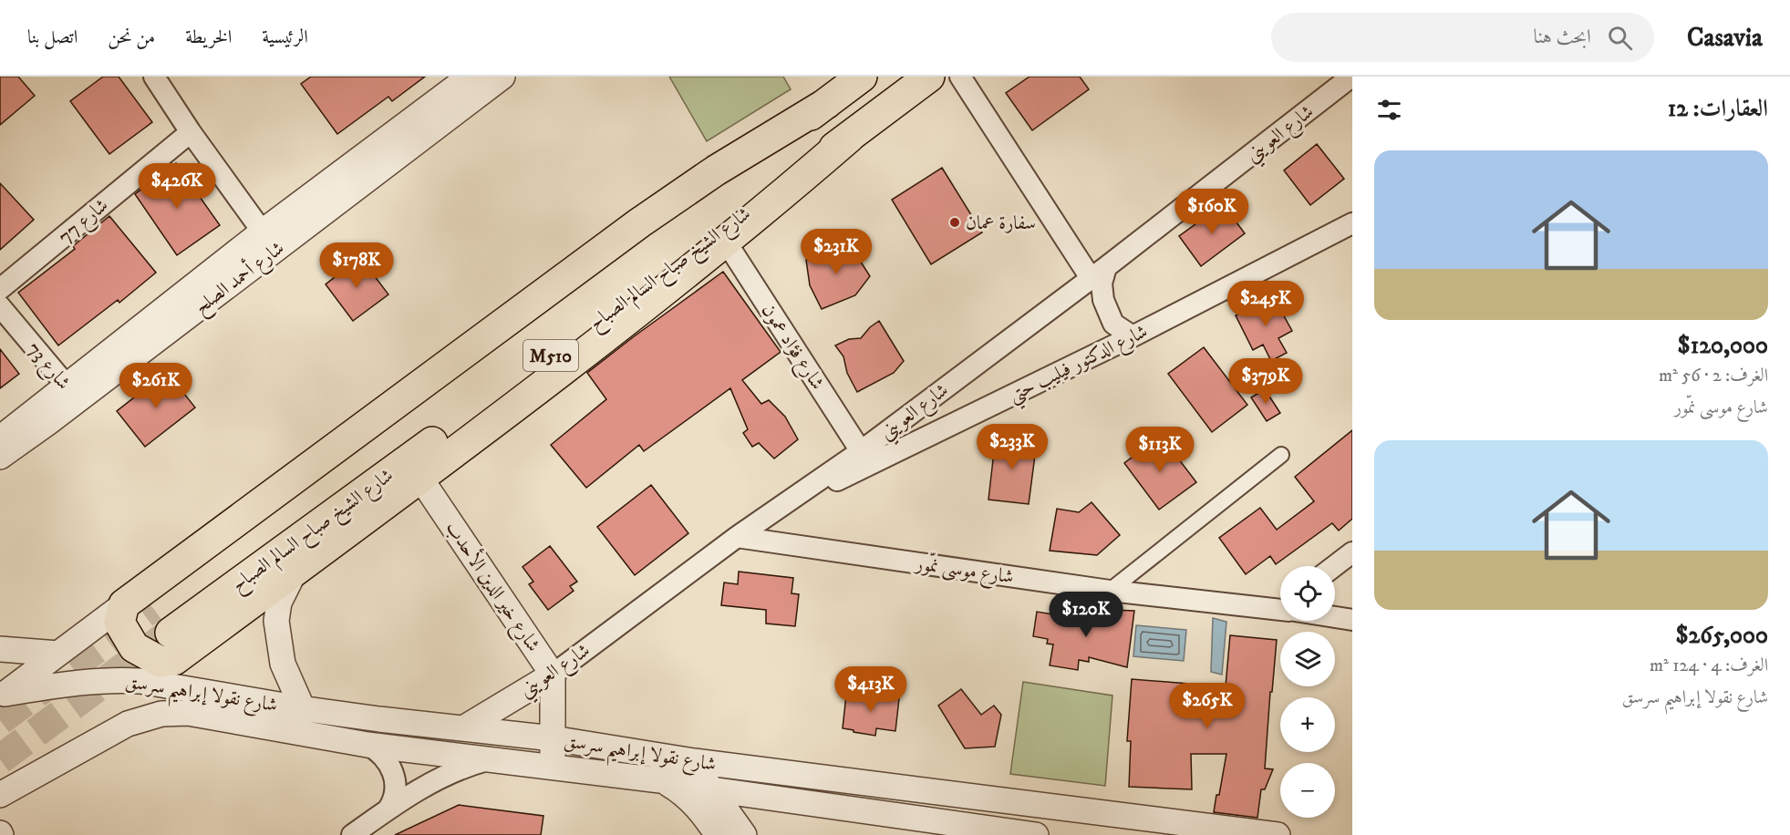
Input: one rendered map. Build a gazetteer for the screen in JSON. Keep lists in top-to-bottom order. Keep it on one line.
{"streets":{"highway":["شارع الشيخ صباح السالم الصباح","M510"],"street":["شارع العويني","شارع 77","شارع أحمد الصلح","شارع فؤاد عمون","شارع الدكتور فيليب حتي","شارع 73","شارع موسى نمّور","شارع خير الدين الأحدب","شارع نقولا إبراهيم سرسق"]},"crossings":[["شارع العويني","شارع فؤاد عمون"],["شارع العويني","شارع الدكتور فيليب حتي"],["شارع العويني","شارع موسى نمّور"],["شارع العويني","شارع خير الدين الأحدب"],["شارع العويني","شارع نقولا إبراهيم سرسق"],["شارع أحمد الصلح","شارع 73"]],"places":["سفارة عمان"],"page":{"header":"Casavia","search":"ابحث هنا","nav":["الرئيسية","الخريطة","من نحن","اتصل بنا"],"heading":"العقارات: 12","list":[{"name":"$120,000","note":"الغرف: 2 · 56 m² · شارع موسى نمّور"},{"name":"$265,000","note":"الغرف: 4 · 124 m² · شارع نقولا إبراهيم سرسق"}],"price":["$426K","$160K","$231K","$178K","$245K","$379K","$261K","$233K","$113K","$120K","$413K","$265K"],"map_buttons":["+","−"]}}
